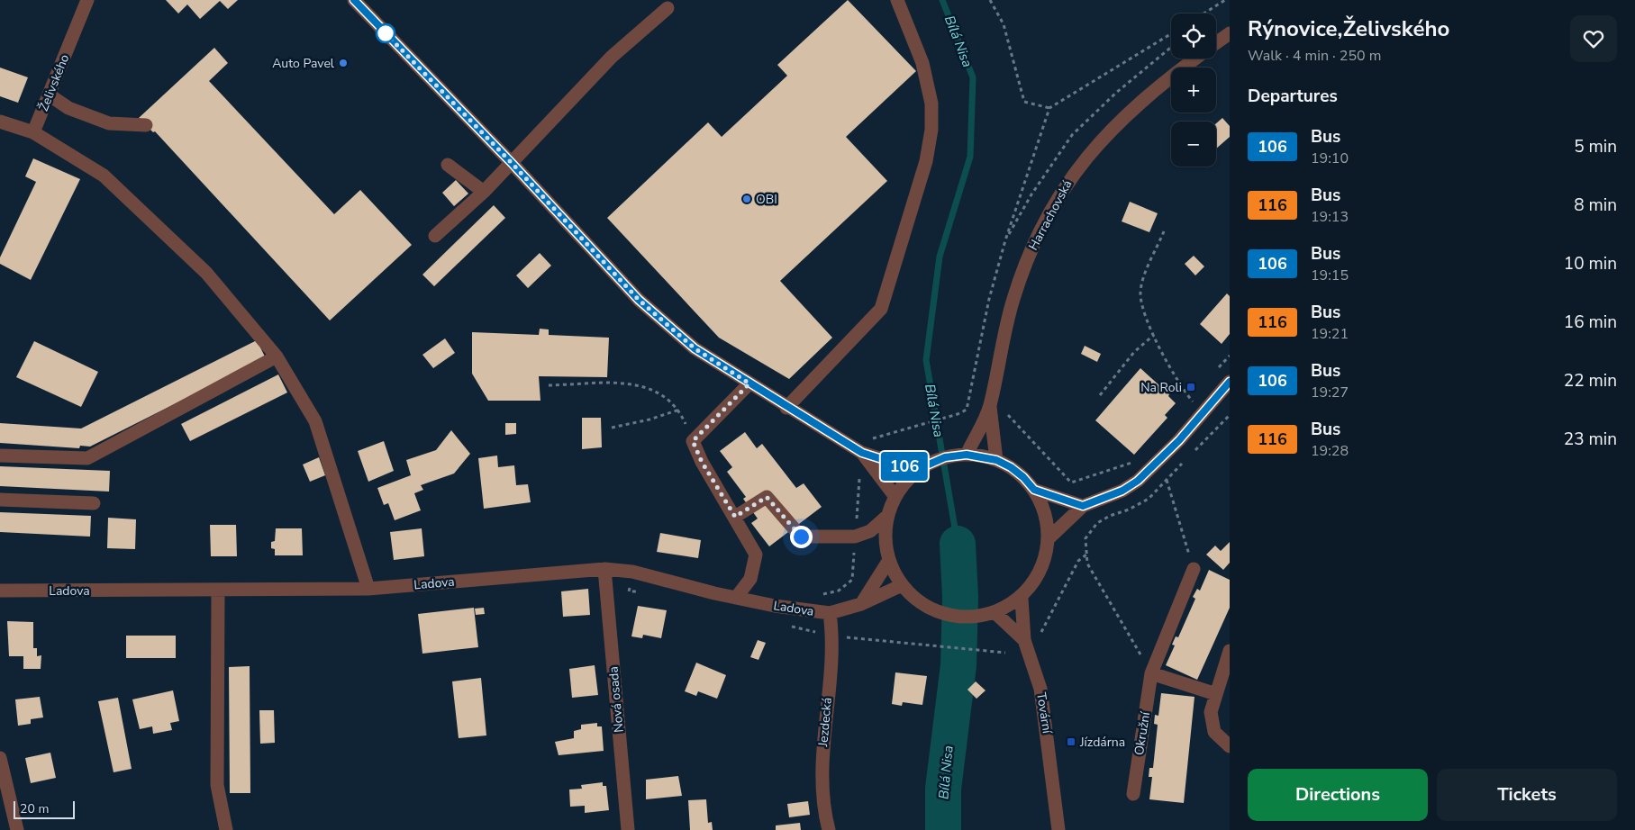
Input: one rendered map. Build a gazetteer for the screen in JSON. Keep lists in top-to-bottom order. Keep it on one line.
{"streets":{"street":["Želivského","Harrachovská","Ladova","Nová osada","Tovární","Jezdecká","Okružní"]},"crossings":[["Ladova","Nová osada"],["Ladova","Jezdecká"]],"water":["Bílá Nisa"],"places":{"other":["Auto Pavel","OBI"],"transit":["Na Roli","Jízdárna"]},"lines":["bus line 106"],"scale_bar":"20 m","page":{"on_map":"106","heading":[["Rýnovice,Želivského","Walk · 4 min · 250 m"],"Departures"],"map_buttons":["+","−"],"list":[{"mark":"106","name":"Bus","note":"19:10","value":"5 min"},{"mark":"116","name":"Bus","note":"19:13","value":"8 min"},{"mark":"106","name":"Bus","note":"19:15","value":"10 min"},{"mark":"116","name":"Bus","note":"19:21","value":"16 min"},{"mark":"106","name":"Bus","note":"19:27","value":"22 min"},{"mark":"116","name":"Bus","note":"19:28","value":"23 min"}],"buttons":["Directions","Tickets"],"scale":"20 m"}}
